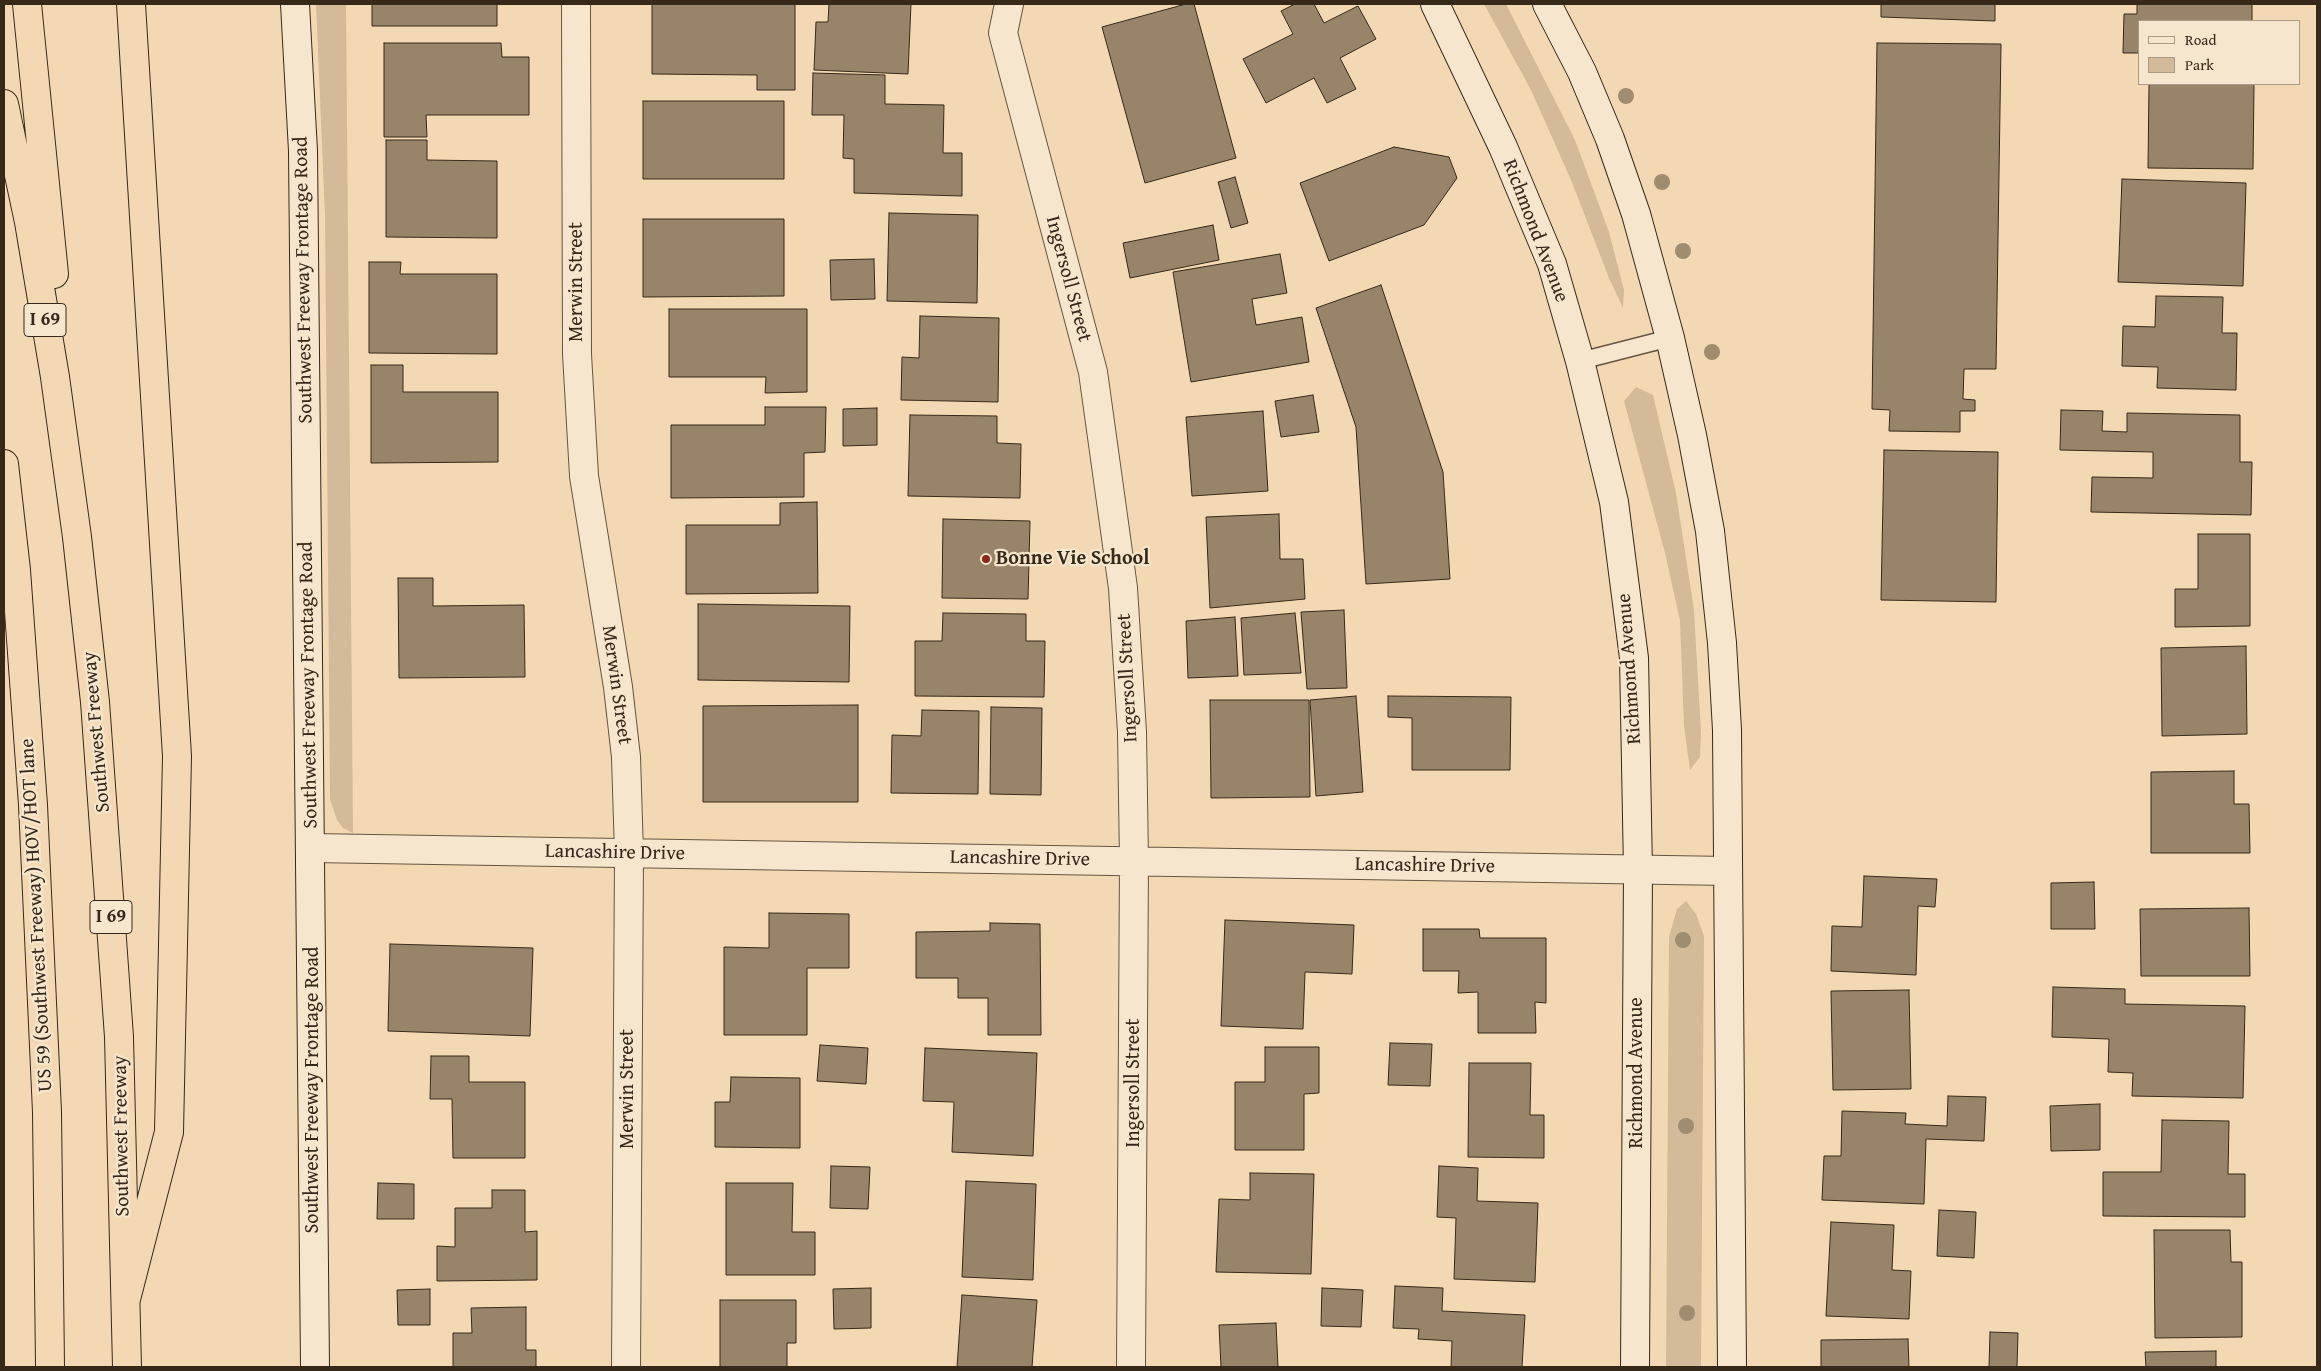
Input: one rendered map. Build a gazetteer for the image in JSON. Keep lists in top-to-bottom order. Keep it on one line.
{"streets":{"highway":["I 69","Southwest Freeway","US 59 (Southwest Freeway) HOV/HOT lane"],"street":["Richmond Avenue","Ingersoll Street","Southwest Freeway Frontage Road","Merwin Street","Lancashire Drive"]},"crossings":[["Richmond Avenue","Lancashire Drive"],["Ingersoll Street","Lancashire Drive"],["Southwest Freeway Frontage Road","Lancashire Drive"],["Merwin Street","Lancashire Drive"]],"places":["Bonne Vie School"],"legend":["Road","Park"]}
